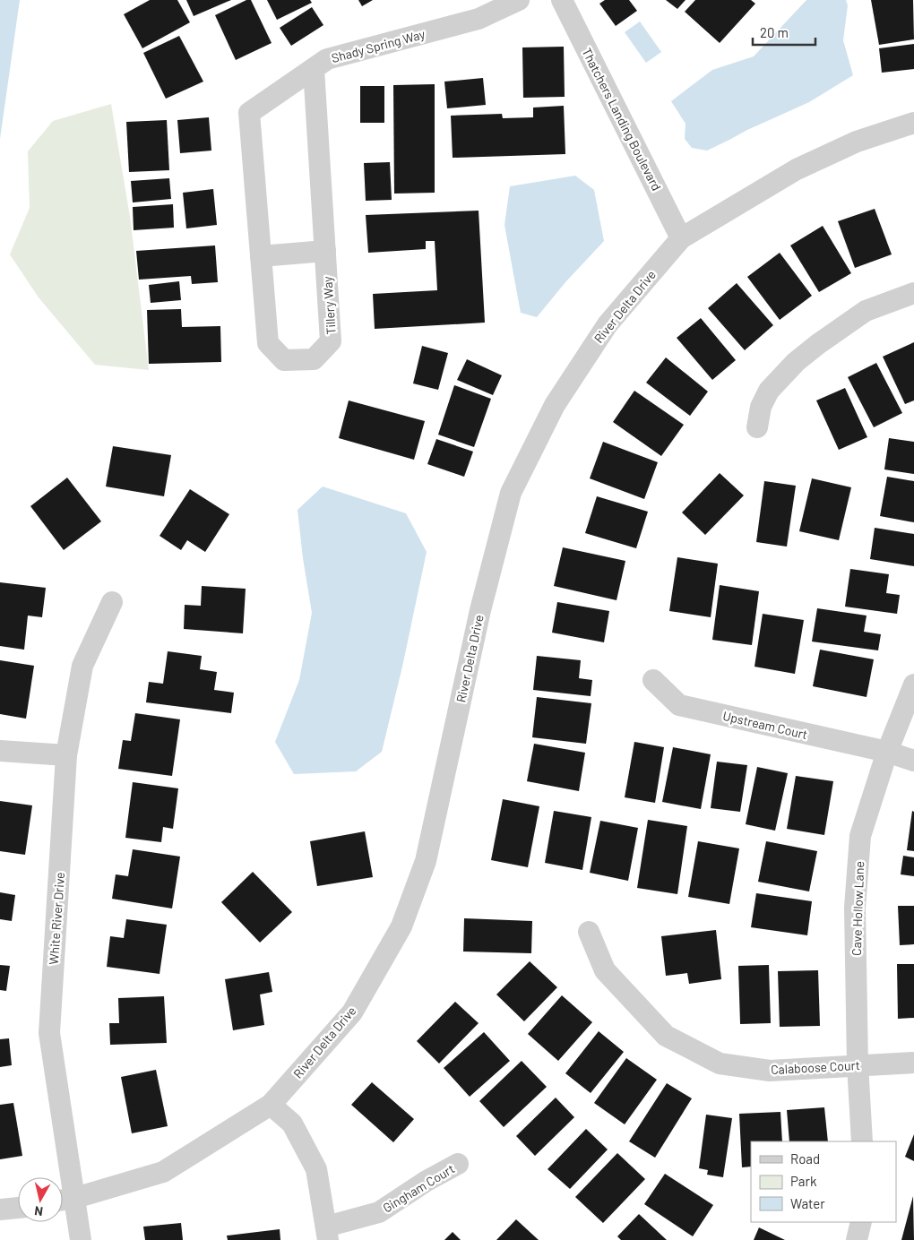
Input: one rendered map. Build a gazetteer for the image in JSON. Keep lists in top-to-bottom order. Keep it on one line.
{"streets":{"street":["Shady Spring Way","Thatchers Landing Boulevard","Tillery Way","River Delta Drive","Upstream Court","Cave Hollow Lane","White River Drive","Calaboose Court","Gingham Court"]},"crossings":[["Shady Spring Way","Tillery Way"],["Thatchers Landing Boulevard","River Delta Drive"],["River Delta Drive","White River Drive"],["Upstream Court","Cave Hollow Lane"],["Cave Hollow Lane","Calaboose Court"]],"legend":["Road","Park","Water"],"scale_bar":"20 m","north":"bottom"}
